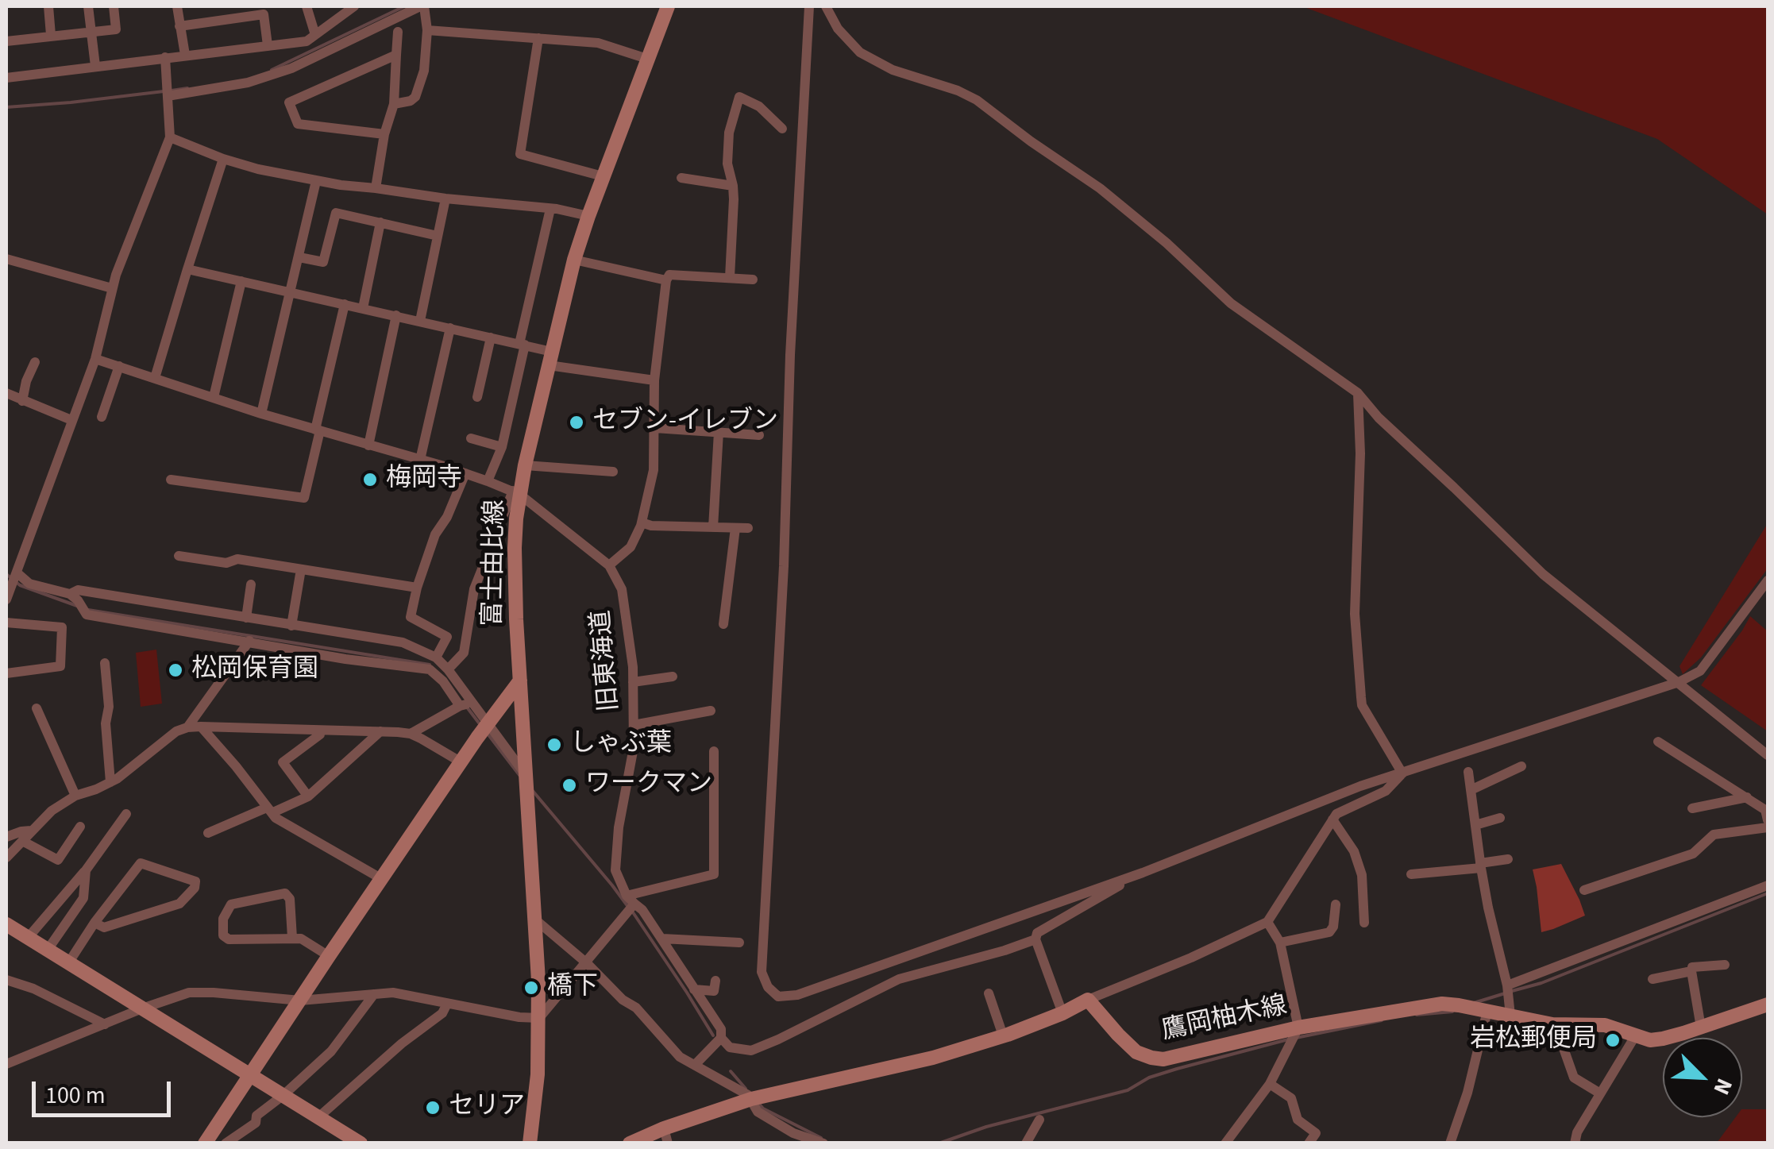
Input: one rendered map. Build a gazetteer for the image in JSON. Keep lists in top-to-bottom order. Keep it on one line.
{"streets":{"main road":["富士由比線","鷹岡柚木線"],"street":["旧東海道"]},"crossings":[["富士由比線","旧東海道"]],"places":["セブン-イレブン","梅岡寺","松岡保育園","しゃぶ葉","ワークマン","橋下","岩松郵便局","セリア"],"scale_bar":"100 m","north":"bottom right"}
